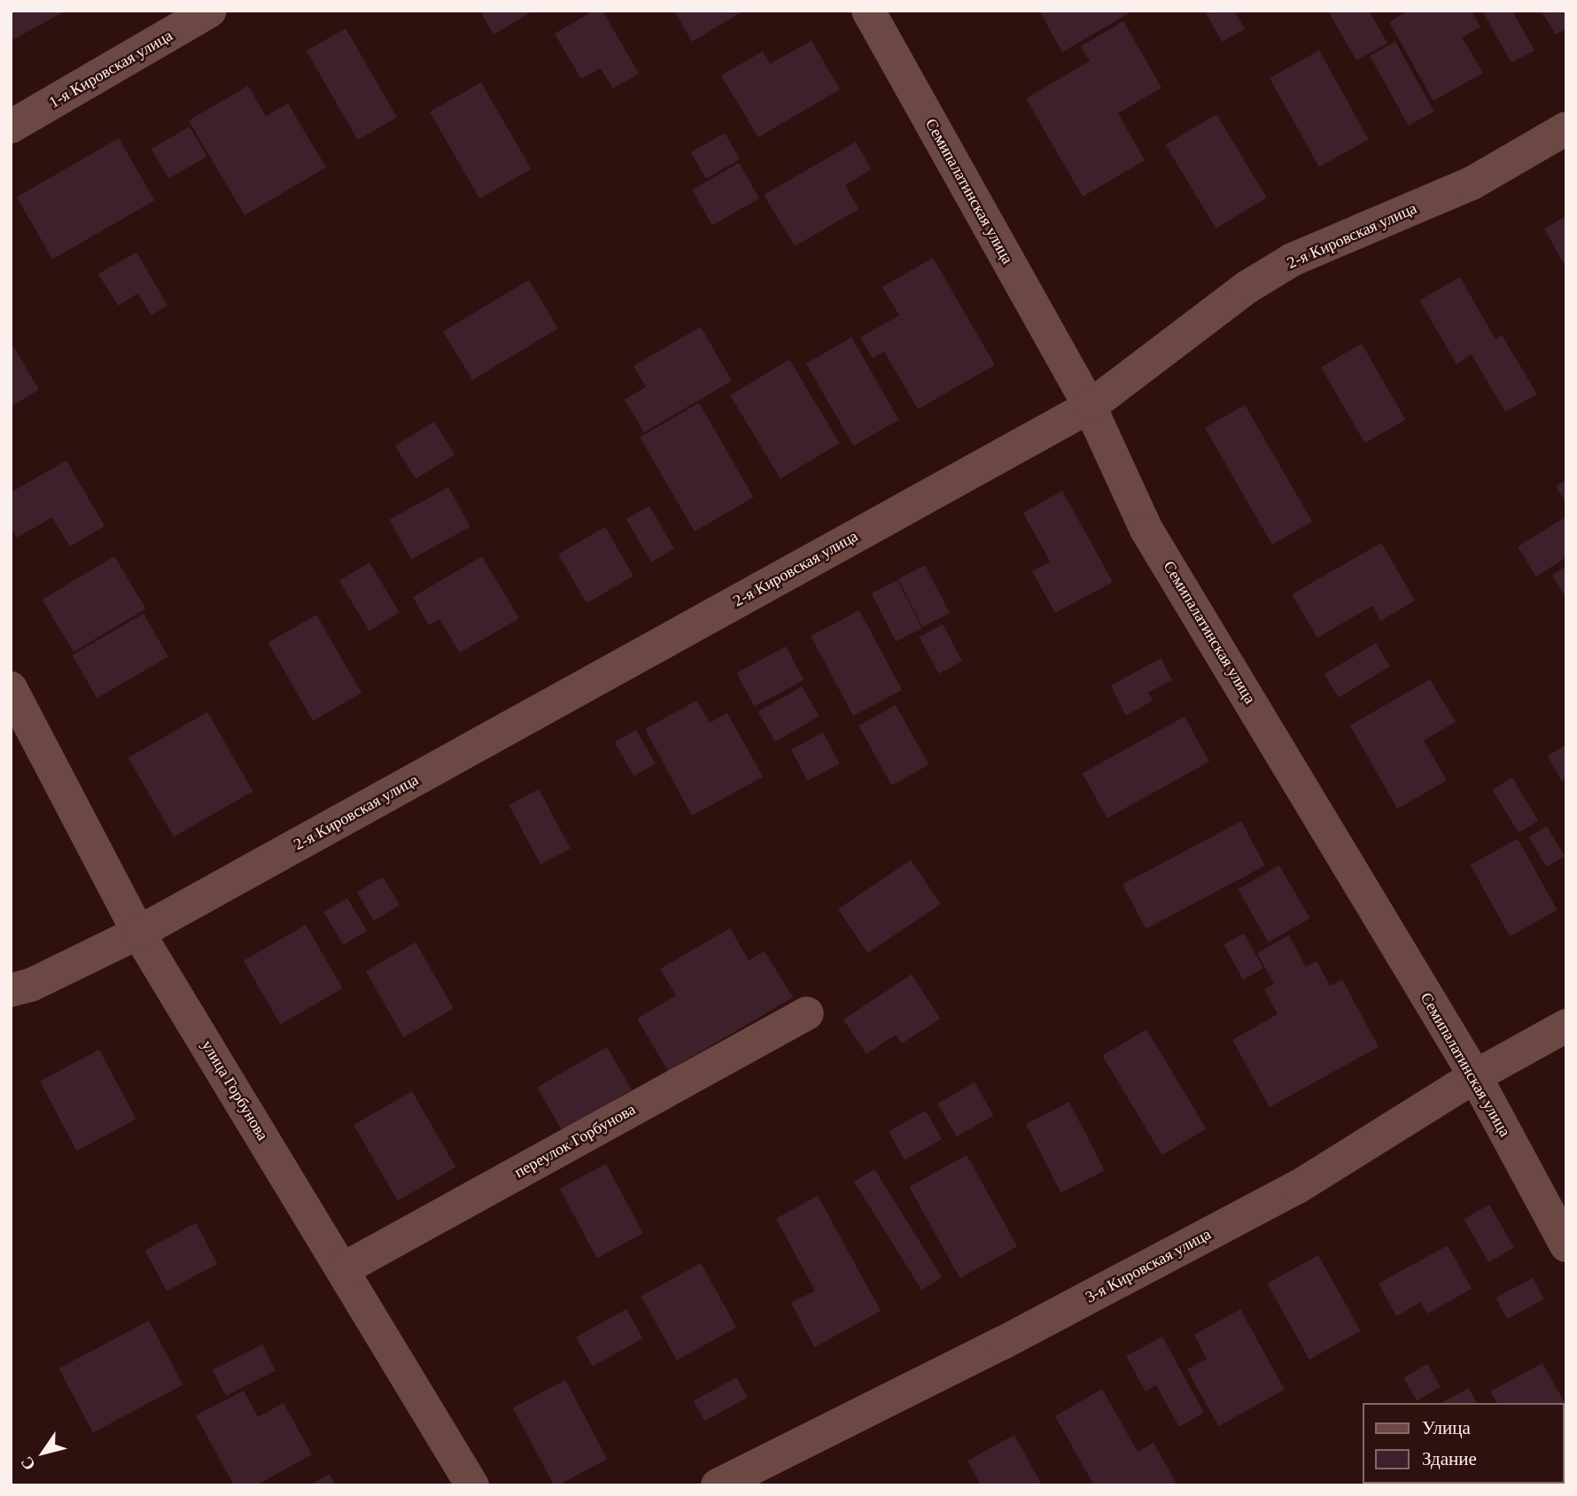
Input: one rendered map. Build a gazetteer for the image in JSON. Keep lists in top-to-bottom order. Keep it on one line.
{"streets":{"street":["1-я Кировская улица","Семипалатинская улица","2-я Кировская улица","улица Горбунова","переулок Горбунова","3-я Кировская улица"]},"crossings":[["Семипалатинская улица","2-я Кировская улица"],["Семипалатинская улица","3-я Кировская улица"],["2-я Кировская улица","улица Горбунова"],["улица Горбунова","переулок Горбунова"]],"legend":["Улица","Здание"],"north":"bottom left"}
